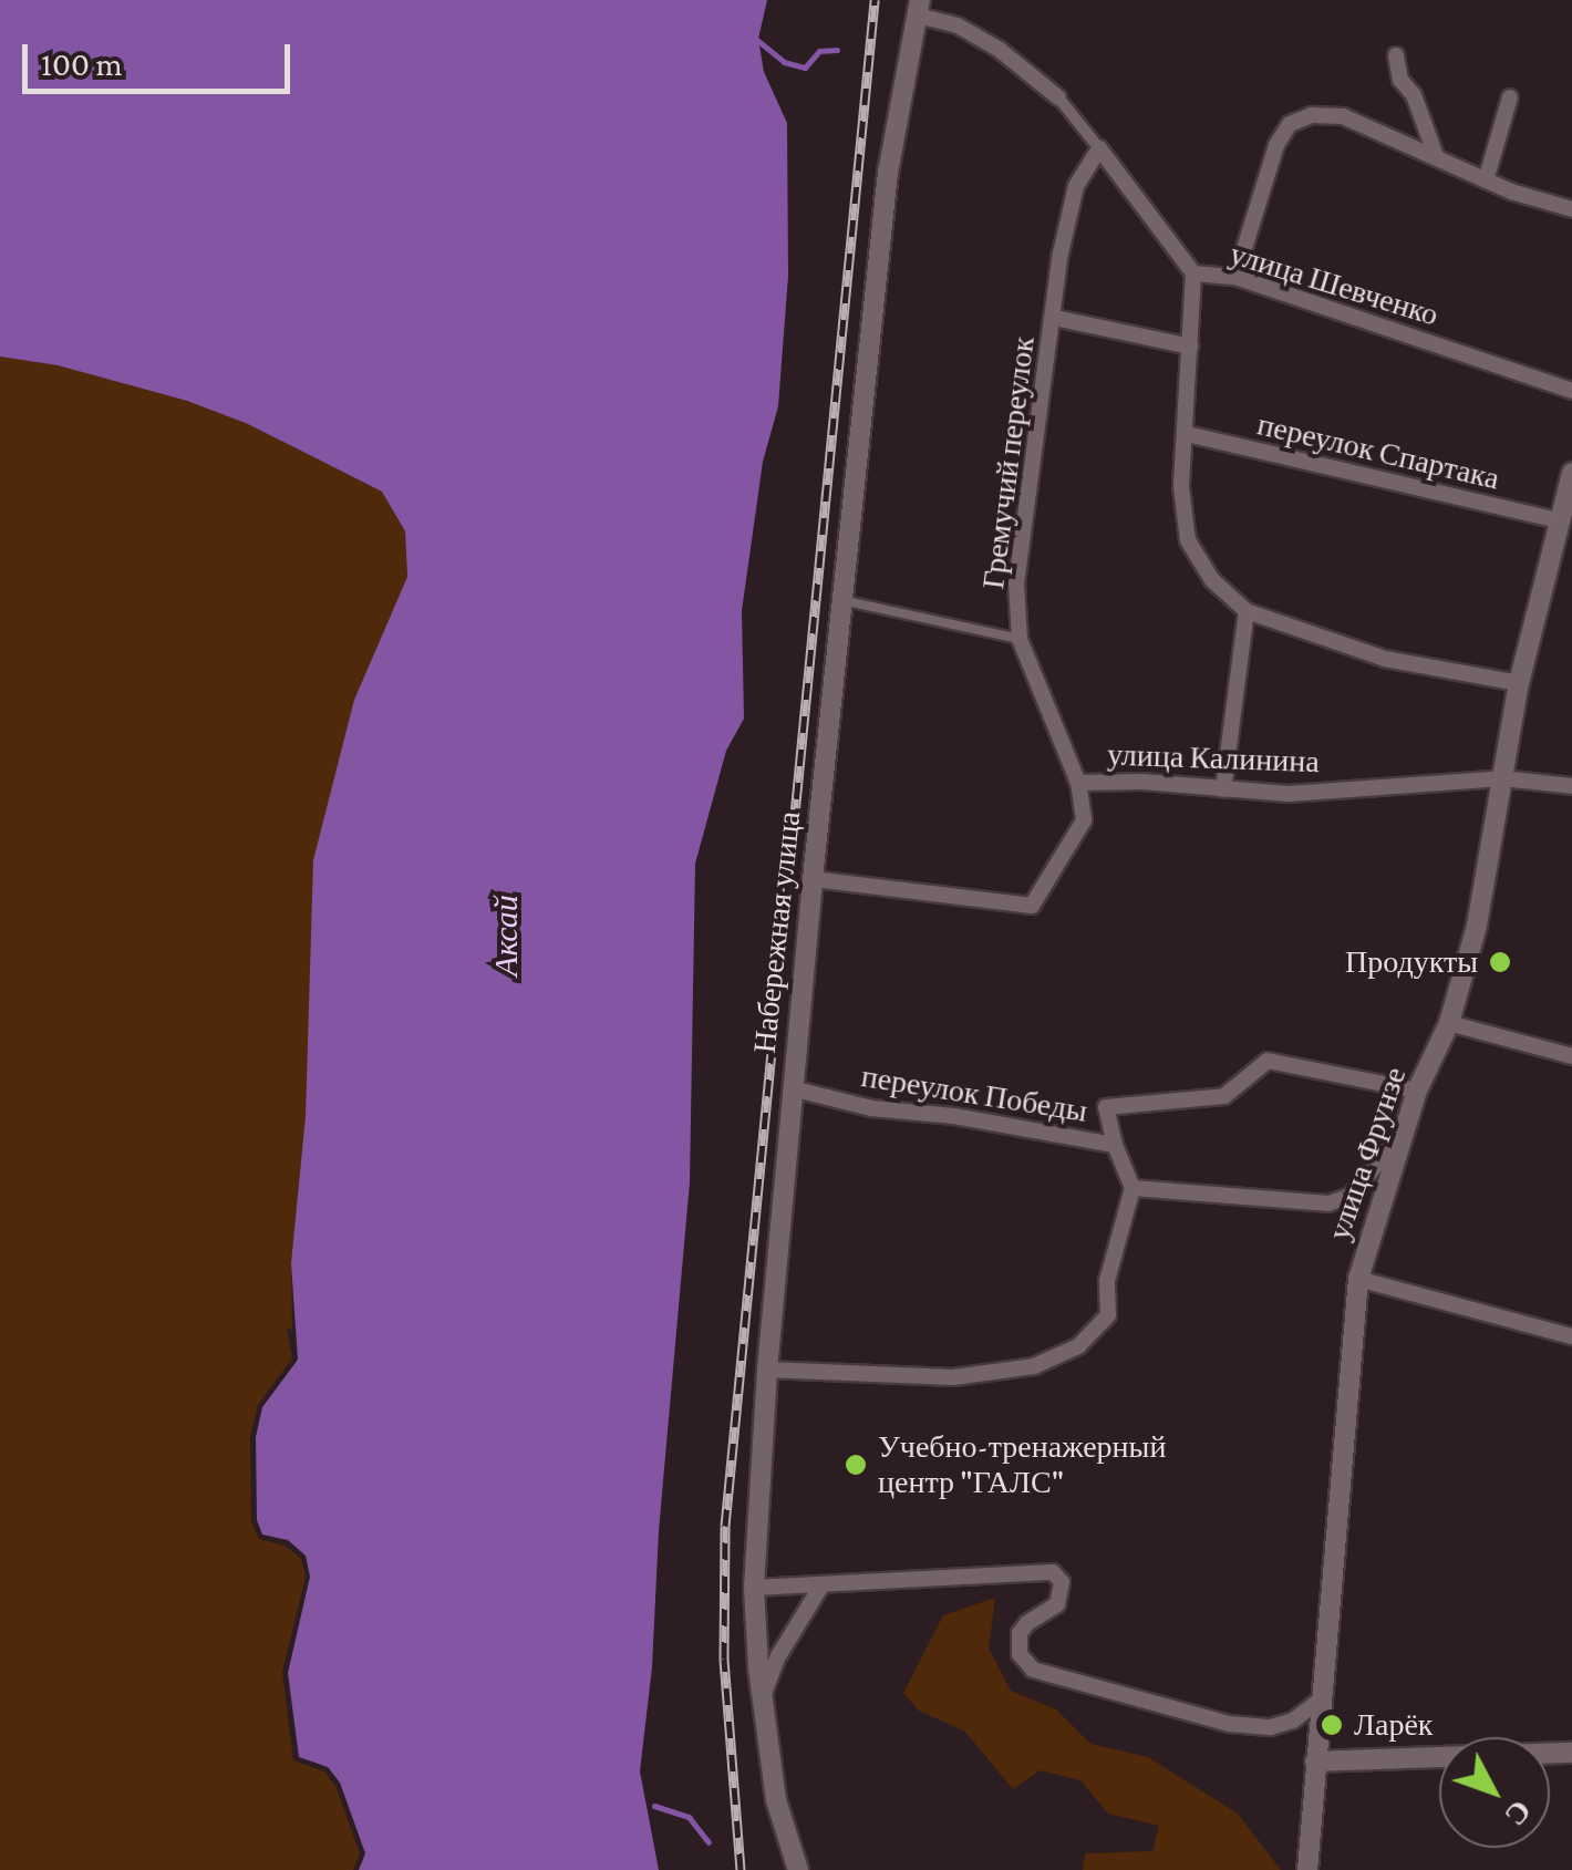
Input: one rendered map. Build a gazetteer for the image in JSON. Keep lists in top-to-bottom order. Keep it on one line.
{"streets":{"street":["улица Шевченко","переулок Спартака","Гремучий переулок","улица Калинина","Набережная улица","переулок Победы","улица Фрунзе"]},"crossings":[["улица Шевченко","Гремучий переулок"],["улица Шевченко","Набережная улица"],["переулок Спартака","улица Фрунзе"],["Гремучий переулок","улица Калинина"],["улица Калинина","Набережная улица"],["улица Калинина","улица Фрунзе"],["Набережная улица","переулок Победы"],["переулок Победы","улица Фрунзе"]],"water":["Аксай"],"places":["Продукты","Учебно-тренажерный центр \"ГАЛС\"","Ларёк"],"scale_bar":"100 m","north":"bottom right"}
